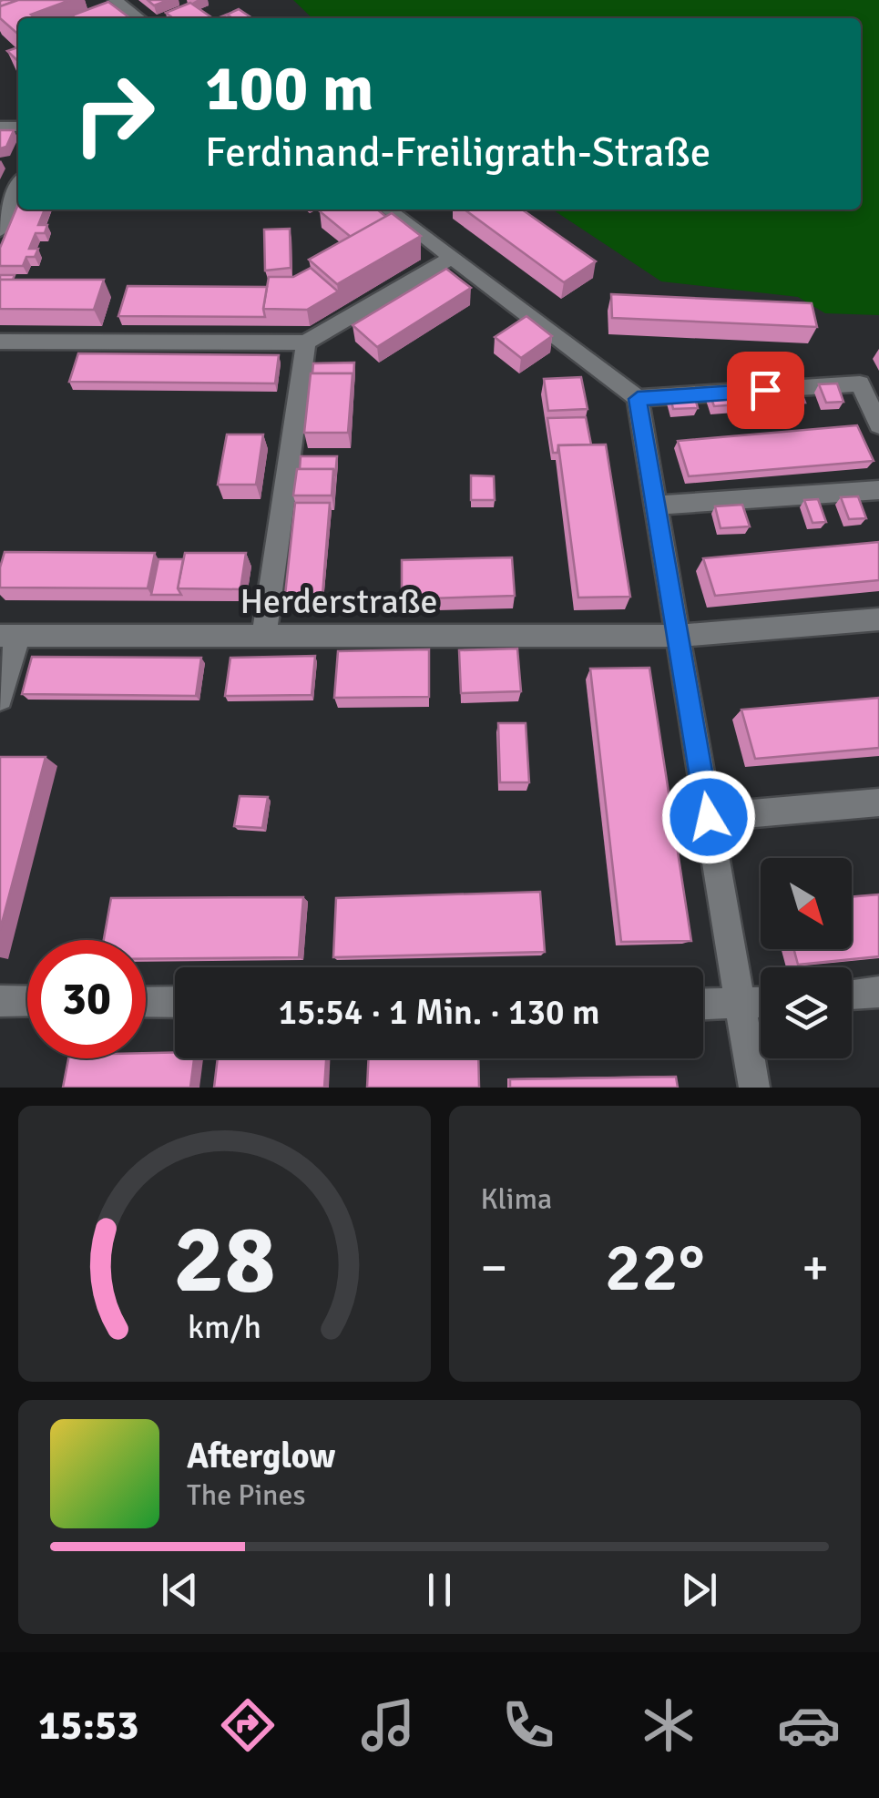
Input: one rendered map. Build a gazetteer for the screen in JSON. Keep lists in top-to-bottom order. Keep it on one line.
{"streets":{"street":["Herderstraße"]},"north":"bottom right","page":{"turn":["100 m","Ferdinand-Freiligrath-Straße"],"limit":"30","trip":"15:54 · 1 Min. · 130 m","tile":"Klima","heat":["−","22°","+"],"song":["Afterglow","The Pines"],"tabs":"15:53","gauge":["28","km/h"]}}
